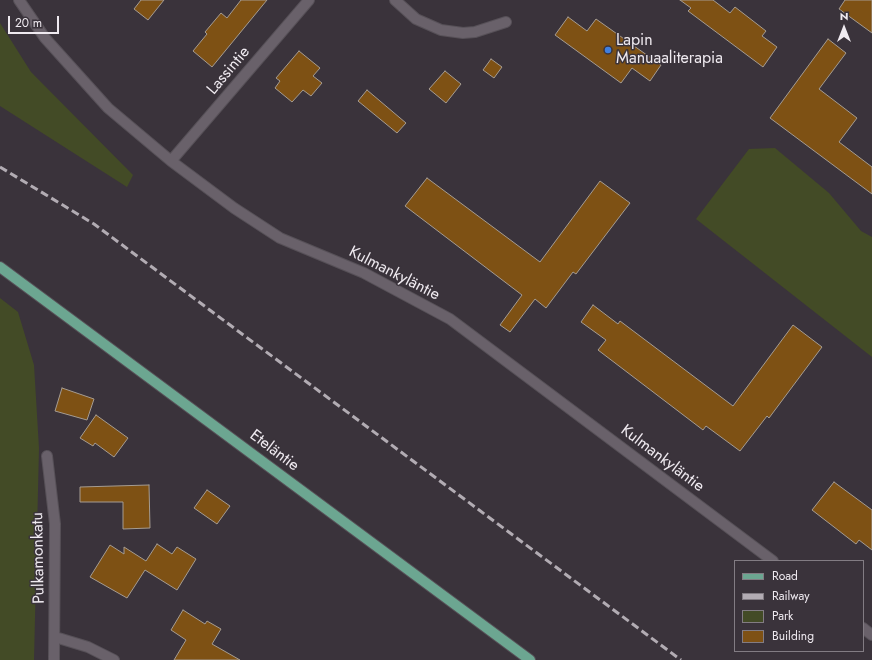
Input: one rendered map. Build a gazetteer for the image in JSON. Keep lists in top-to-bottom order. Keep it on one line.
{"streets":{"main road":["Eteläntie"],"street":["Lassintie","Kulmankyläntie","Pulkamonkatu"]},"crossings":[["Lassintie","Kulmankyläntie"]],"places":["Lapin Manuaaliterapia"],"legend":["Road","Railway","Park","Building"],"scale_bar":"20 m","north":"top"}
